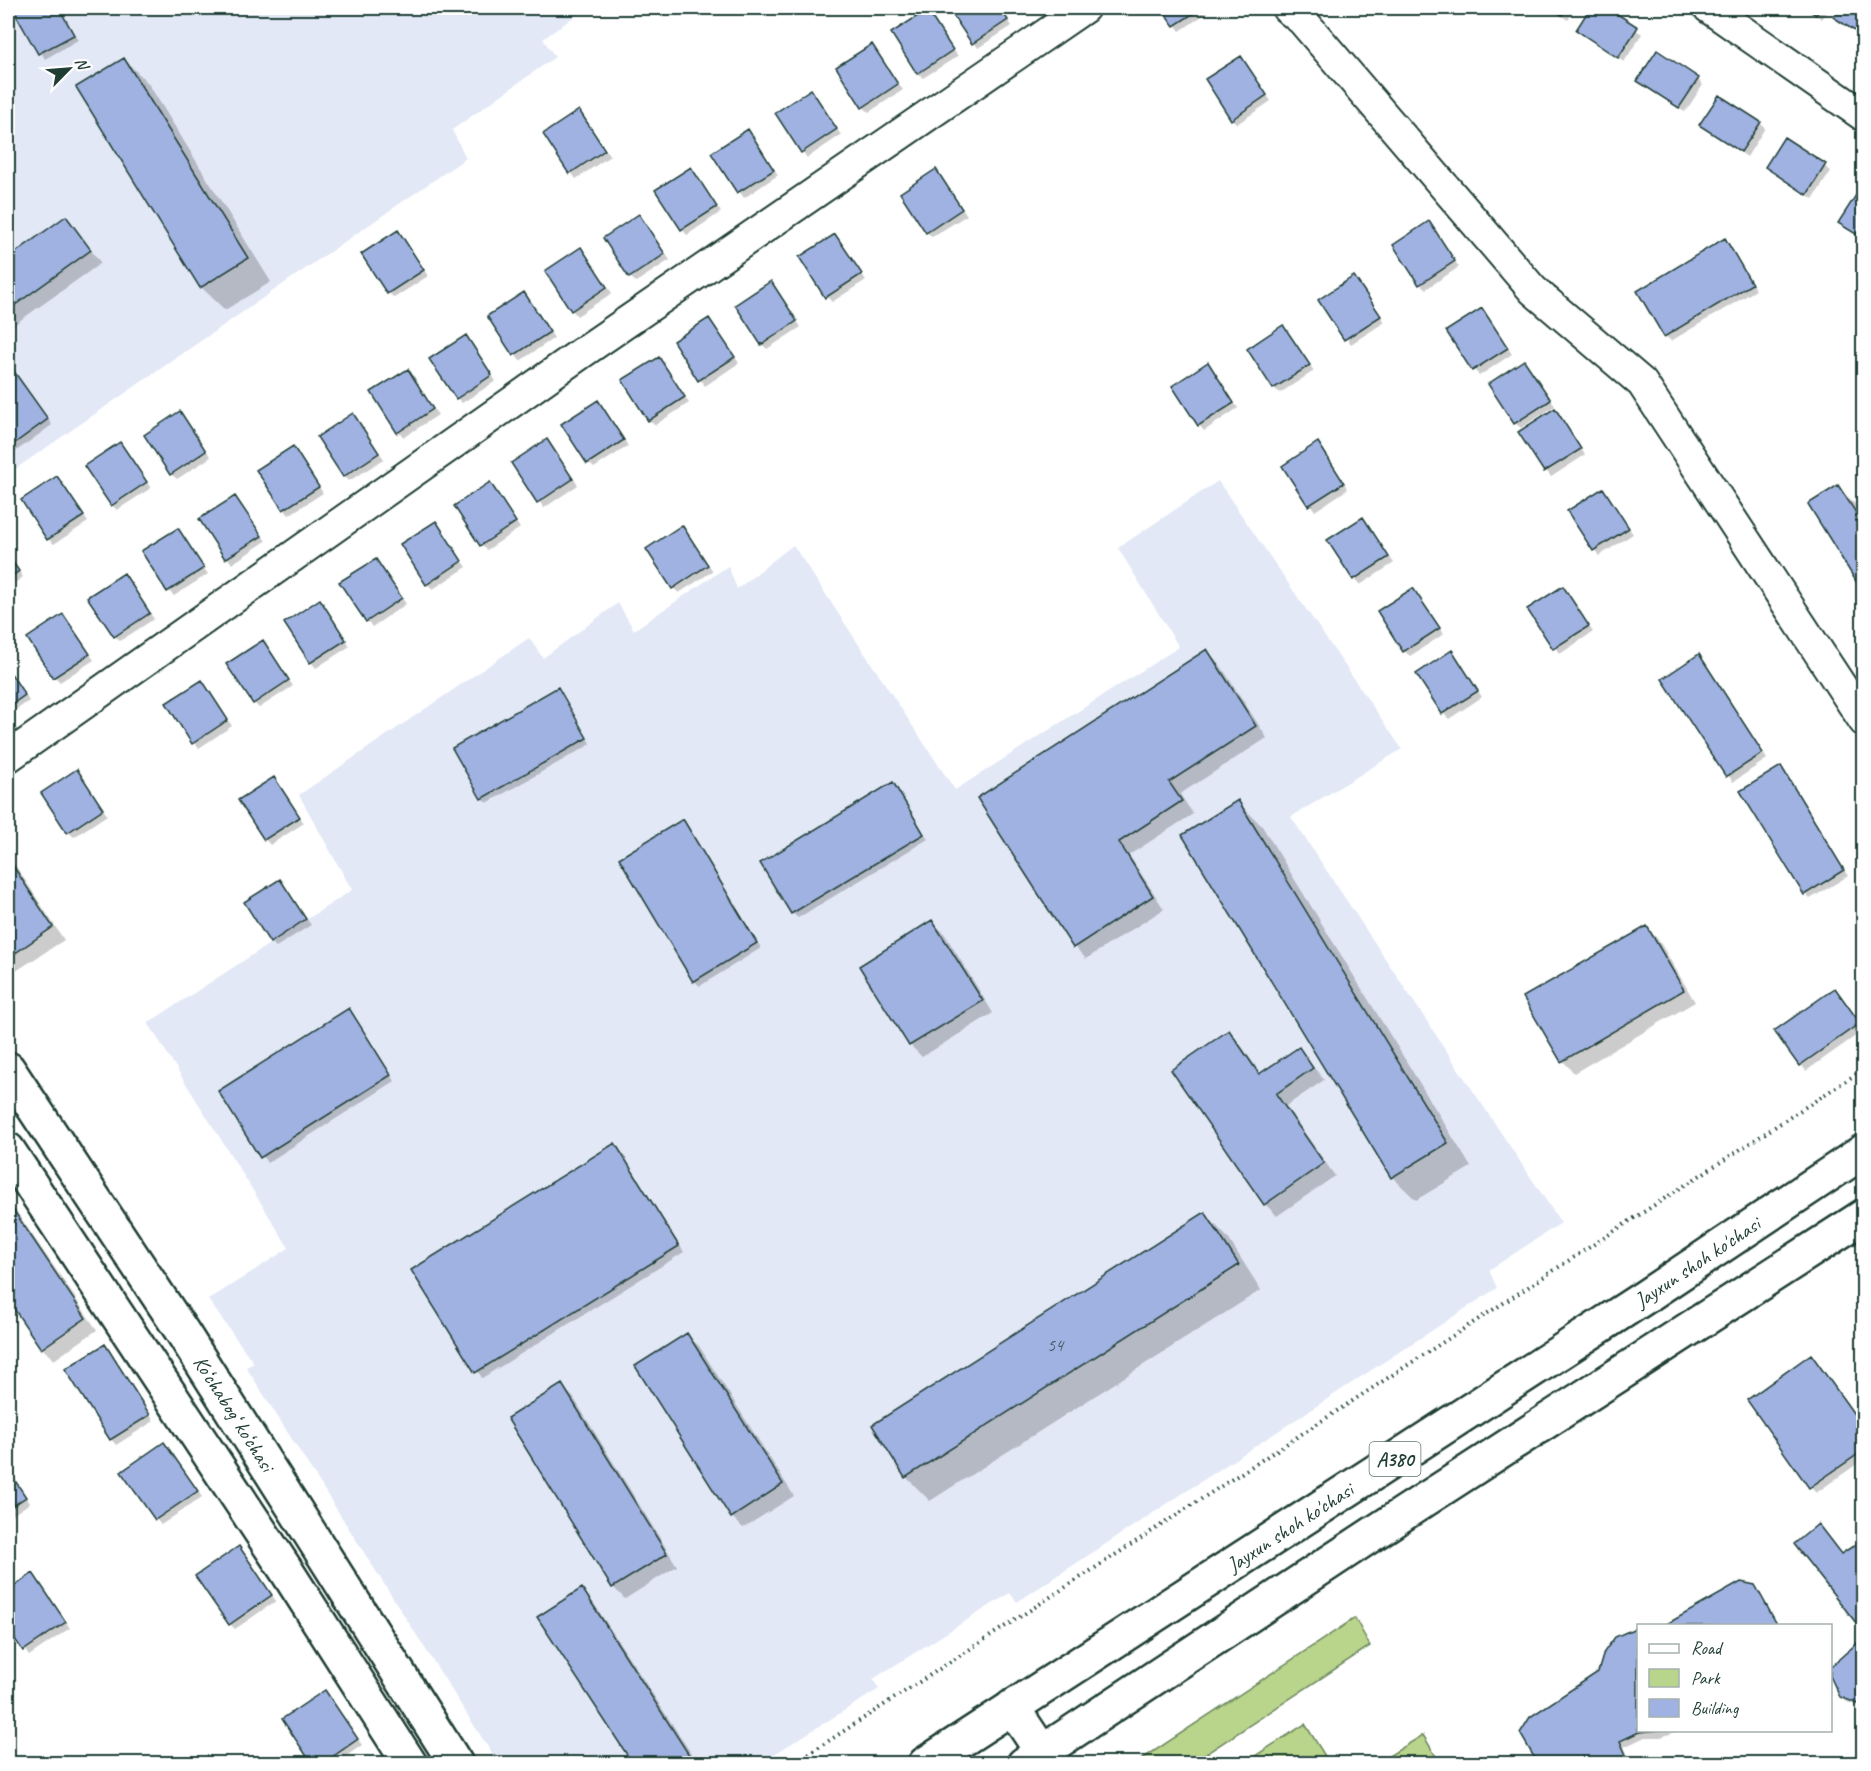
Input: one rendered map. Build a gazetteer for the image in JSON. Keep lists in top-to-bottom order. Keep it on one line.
{"streets":{"main road":["Jayxun shoh ko'chasi","Ko‘chabog‘ ko‘chasi","A380"]},"house_numbers":["54"],"legend":["Road","Park","Building"],"north":"top right"}
